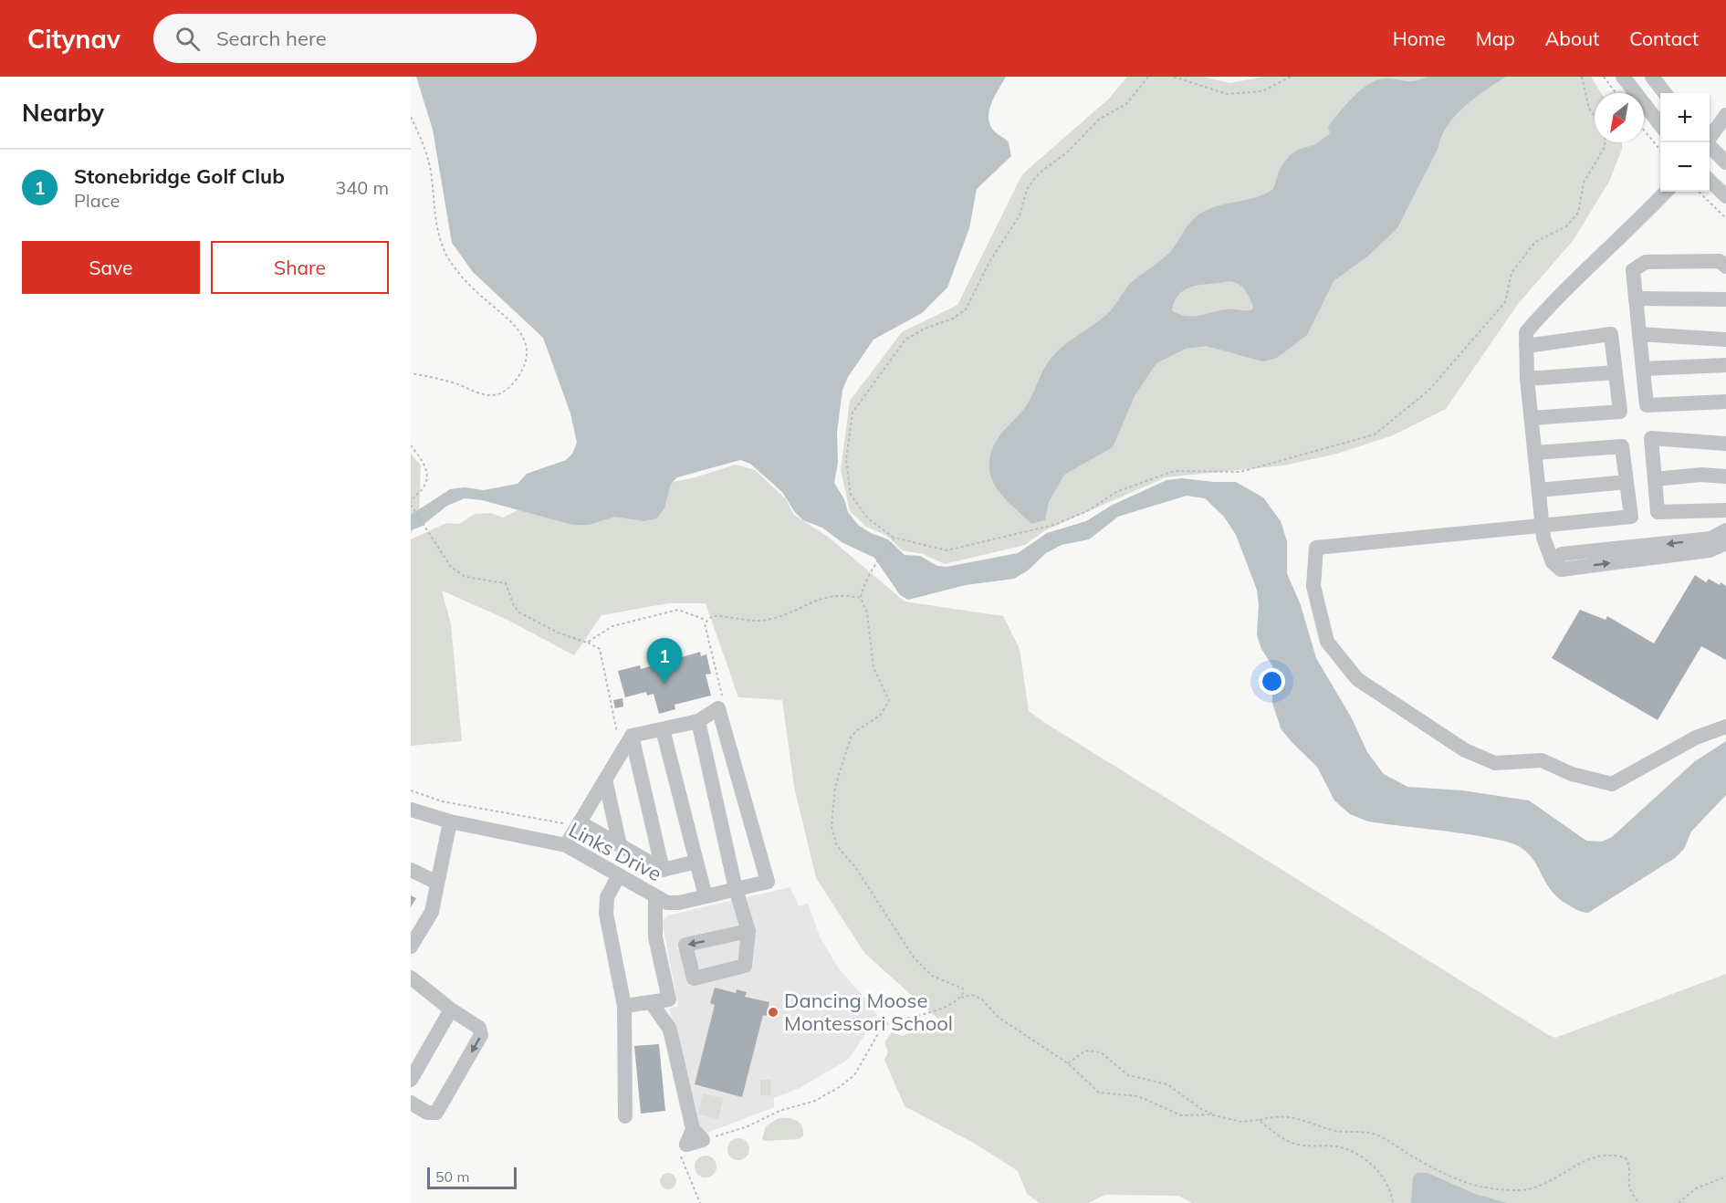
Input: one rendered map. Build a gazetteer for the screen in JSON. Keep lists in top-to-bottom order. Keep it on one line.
{"streets":{"street":["Links Drive"]},"places":["Dancing Moose Montessori School"],"scale_bar":"50 m","north":"bottom left","page":{"header":"Citynav","search":"Search here","nav":["Home","Map","About","Contact"],"heading":"Nearby","map_buttons":["+","−"],"list":[{"mark":"1","name":"Stonebridge Golf Club","note":"Place","value":"340 m"}],"buttons":["Save","Share"],"pins":"1","scale":"50 m"}}
